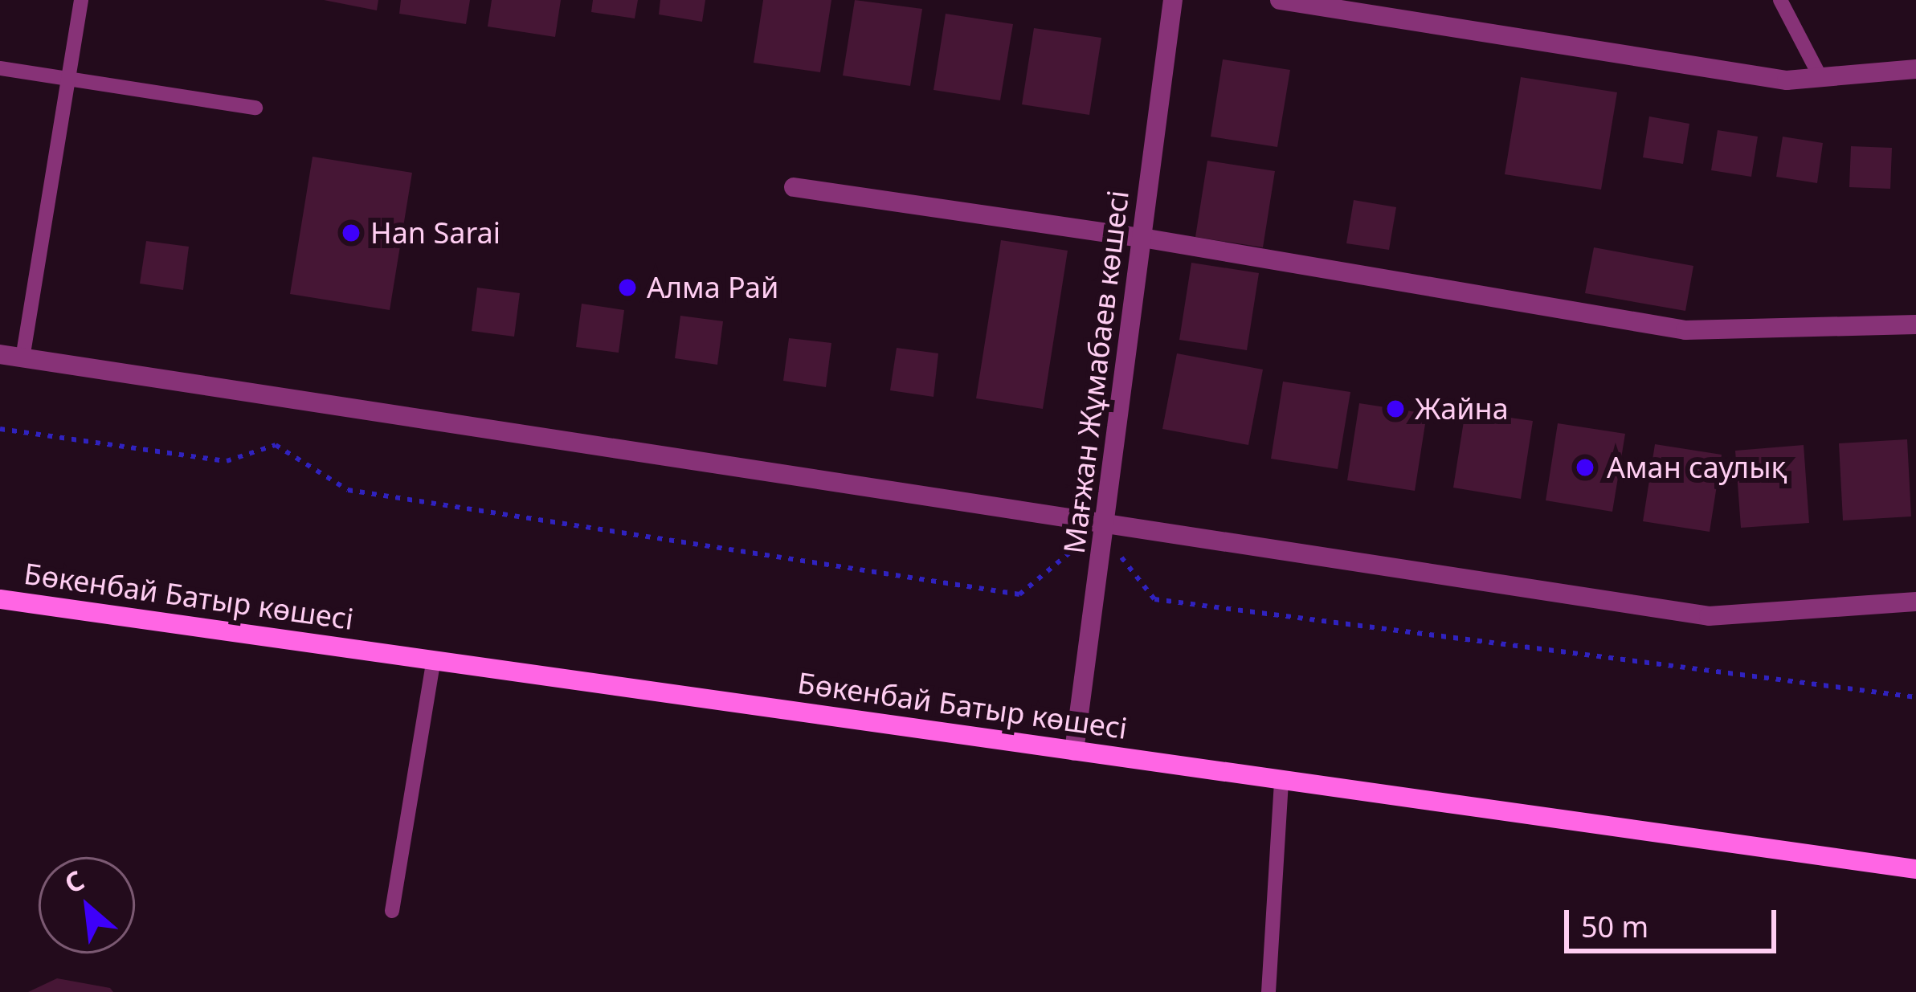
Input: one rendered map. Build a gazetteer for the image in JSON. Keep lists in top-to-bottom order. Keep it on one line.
{"streets":{"main road":["Бөкенбай Батыр көшесі"],"street":["Мағжан Жұмабаев көшесі"]},"crossings":[["Мағжан Жұмабаев көшесі","Бөкенбай Батыр көшесі"]],"places":["Han Sarai","Алма Рай","Жайна","Аман саулық"],"scale_bar":"50 m","north":"top left"}
